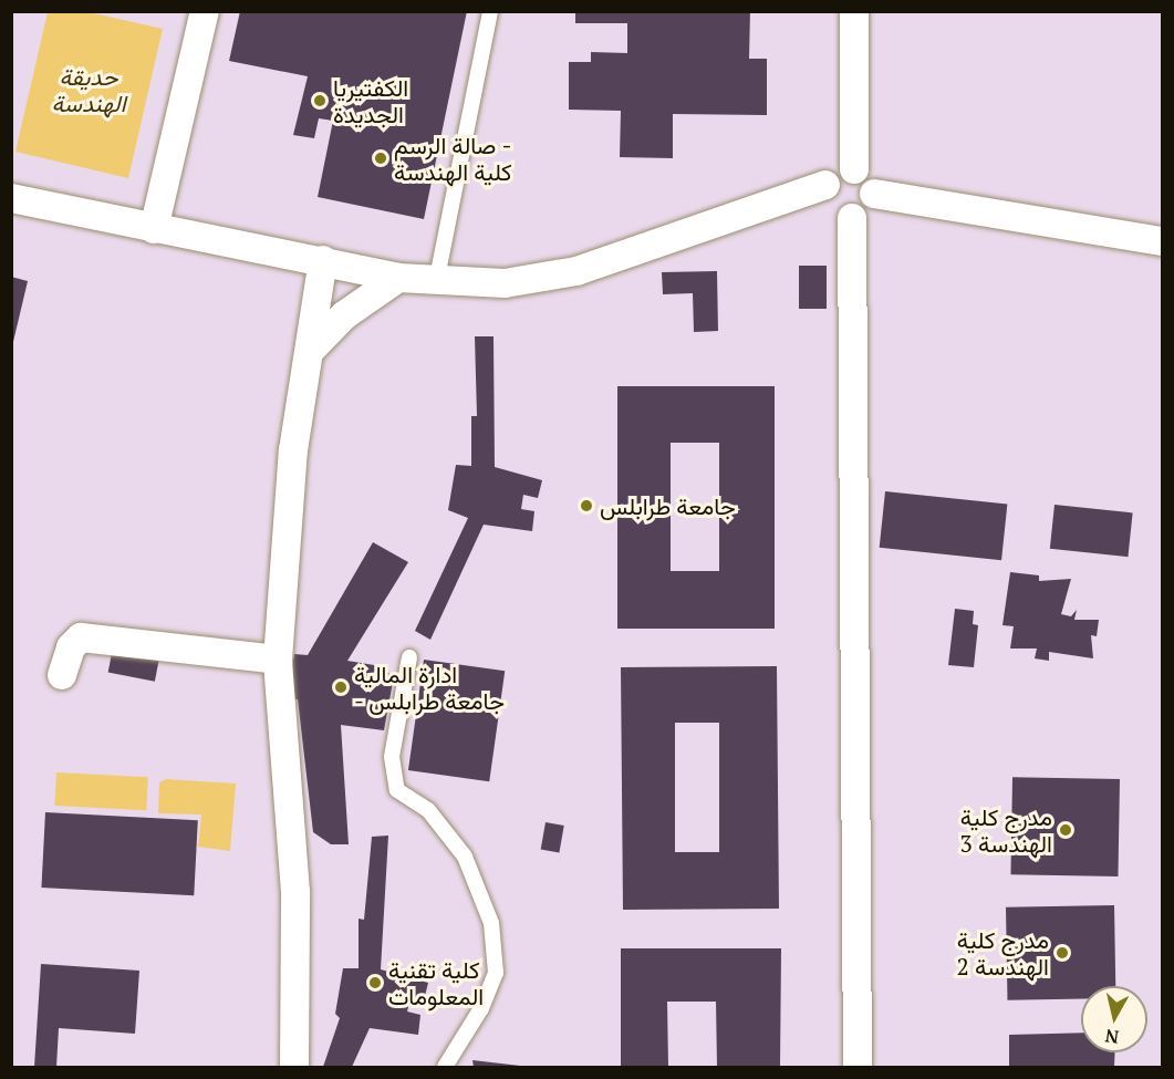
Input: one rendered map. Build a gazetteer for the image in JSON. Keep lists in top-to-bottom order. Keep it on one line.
{"parks":["حديقة الهندسة"],"places":["الكفتيريا الجديدة","صالة الرسم - كلية الهندسة","جامعة طرابلس","ادارة المالية - جامعة طرابلس","مدرج كلية الهندسة 3","مدرج كلية الهندسة 2","كلية تقنية المعلومات"],"north":"bottom"}
